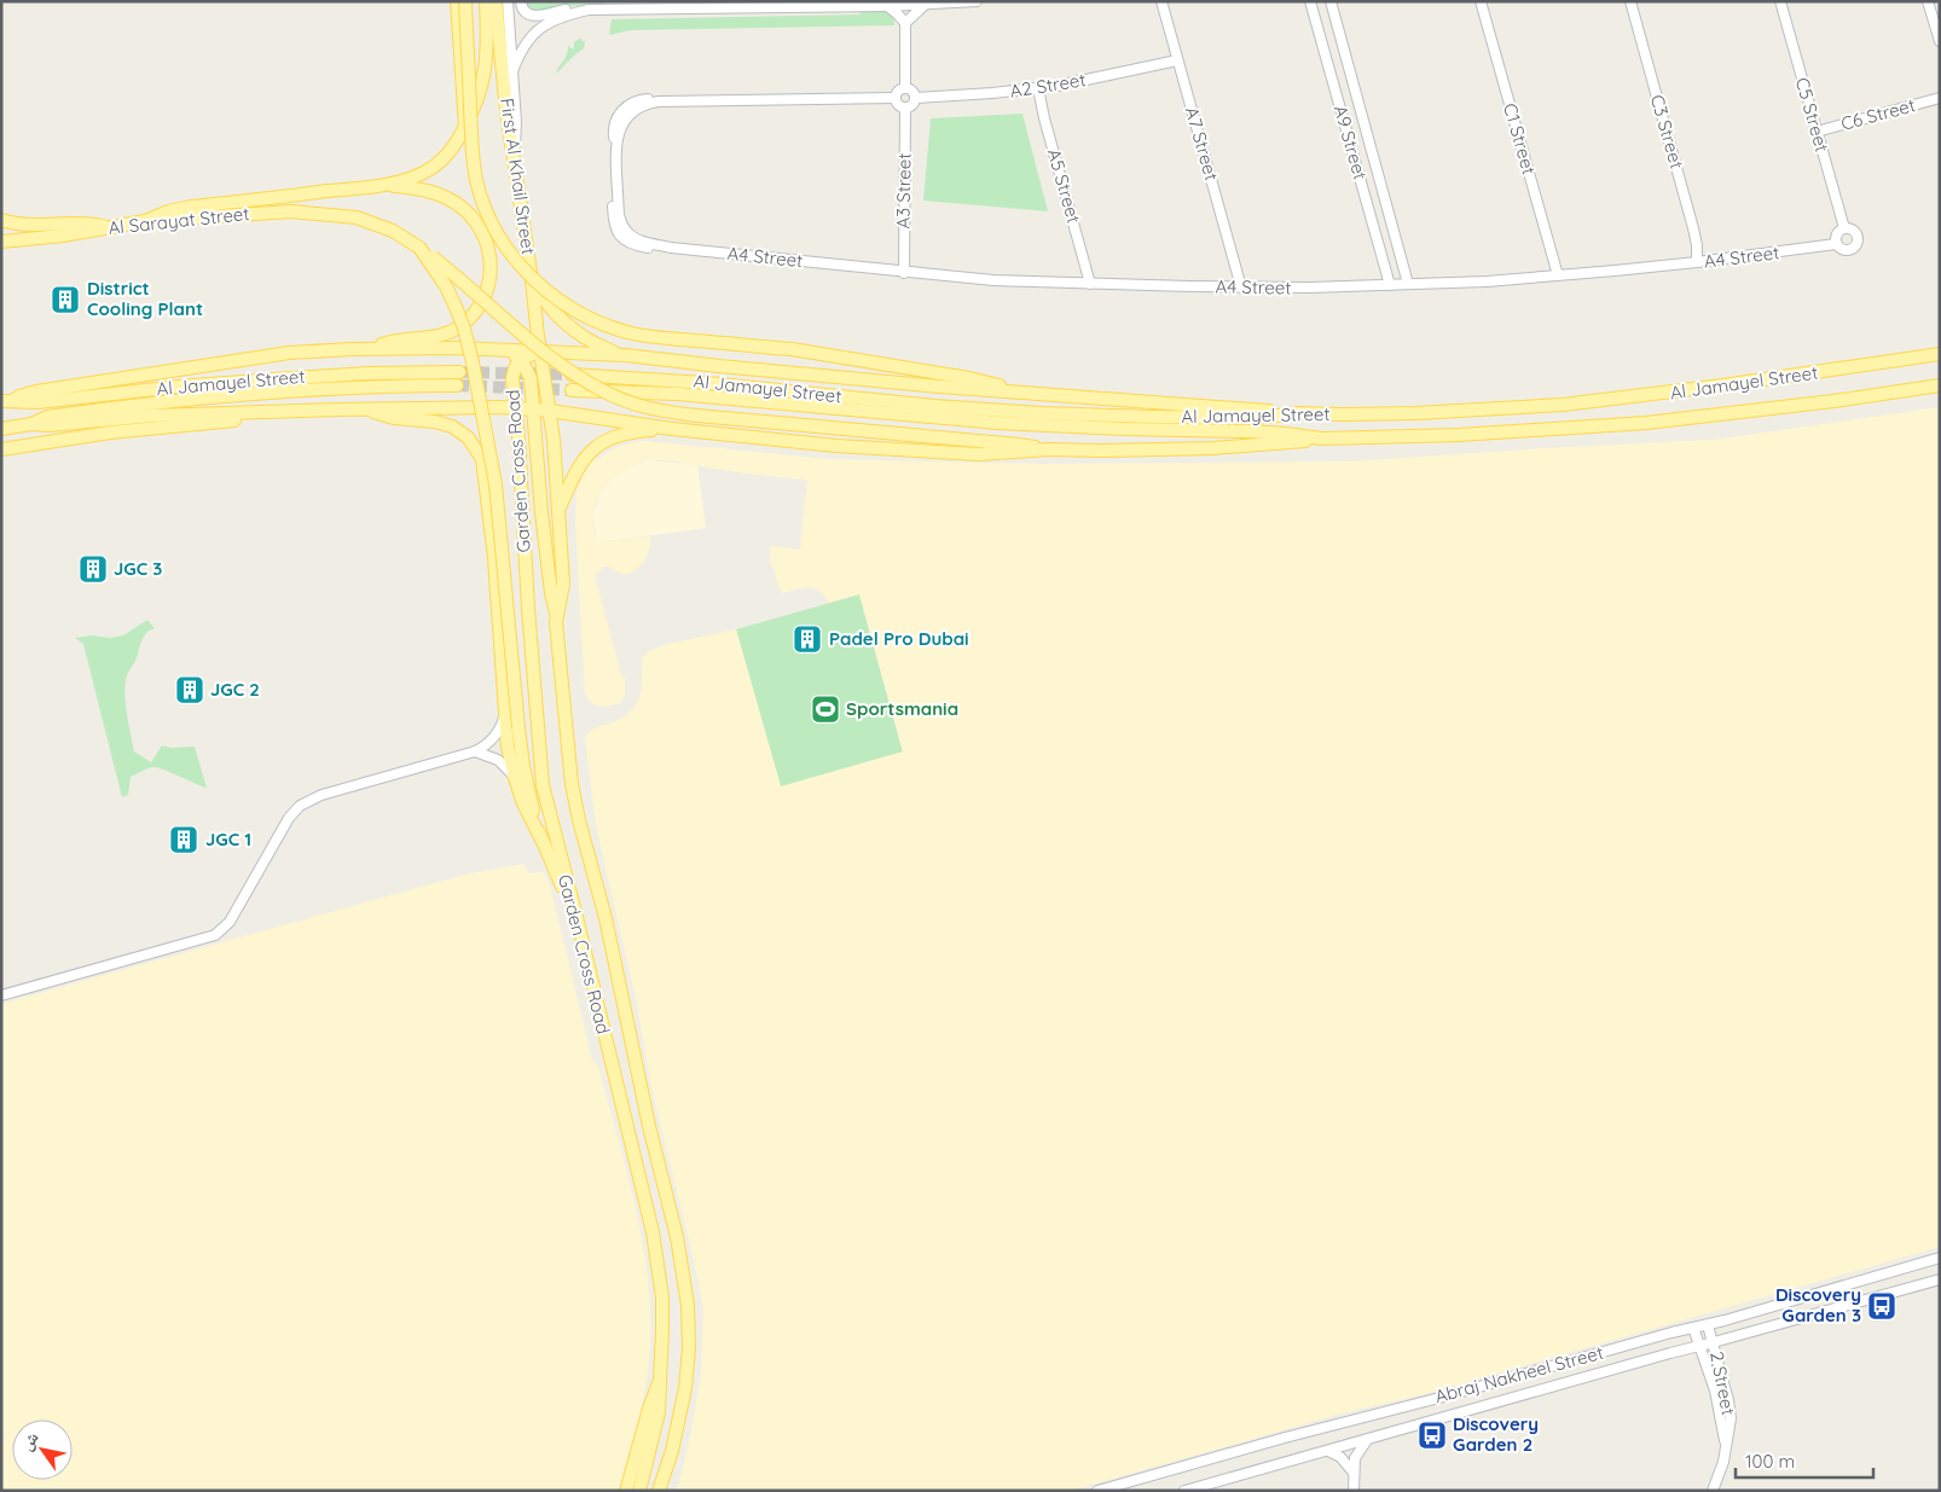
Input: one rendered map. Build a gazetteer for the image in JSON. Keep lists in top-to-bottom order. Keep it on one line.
{"streets":{"main road":["First Al Khail Street","Al Sarayat Street","Al Jamayel Street","Garden Cross Road"],"street":["A2 Street","C5 Street","C6 Street","C3 Street","C1 Street","A9 Street","A7 Street","A5 Street","A3 Street","A4 Street","Abraj Nakheel Street","2 Street"]},"crossings":[["A2 Street","A7 Street"],["A2 Street","A5 Street"],["A2 Street","A3 Street"],["A2 Street","A4 Street"],["C5 Street","C6 Street"],["C5 Street","A4 Street"],["C3 Street","A4 Street"],["C1 Street","A4 Street"],["A9 Street","A4 Street"],["A7 Street","A4 Street"],["First Al Khail Street","Garden Cross Road"],["A5 Street","A4 Street"],["A3 Street","A4 Street"],["Abraj Nakheel Street","2 Street"]],"places":{"building":["District Cooling Plant","JGC 3","Padel Pro Dubai","JGC 2","JGC 1"],"sports":["Sportsmania"],"bus stop":["Discovery Garden 3","Discovery Garden 2"]},"scale_bar":"100 m","north":"top left"}
